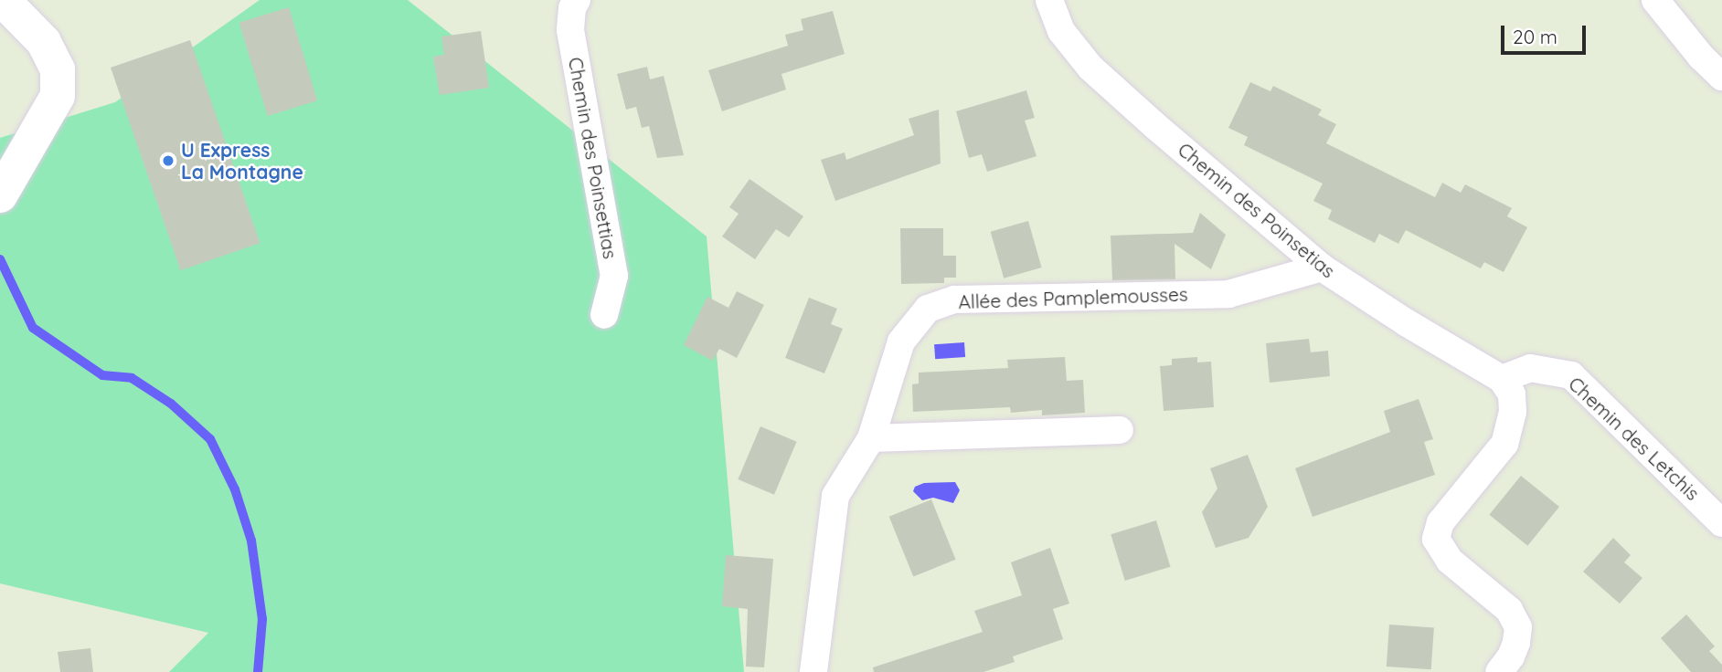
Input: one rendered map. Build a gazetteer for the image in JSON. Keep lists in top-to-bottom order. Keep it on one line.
{"streets":{"street":["Chemin des Poinsettias","Chemin des Poinsetias","Allée des Pamplemousses","Chemin des Letchis"]},"crossings":[["Chemin des Poinsetias","Allée des Pamplemousses"],["Chemin des Poinsetias","Chemin des Letchis"]],"places":["U Express La Montagne"],"scale_bar":"20 m"}
